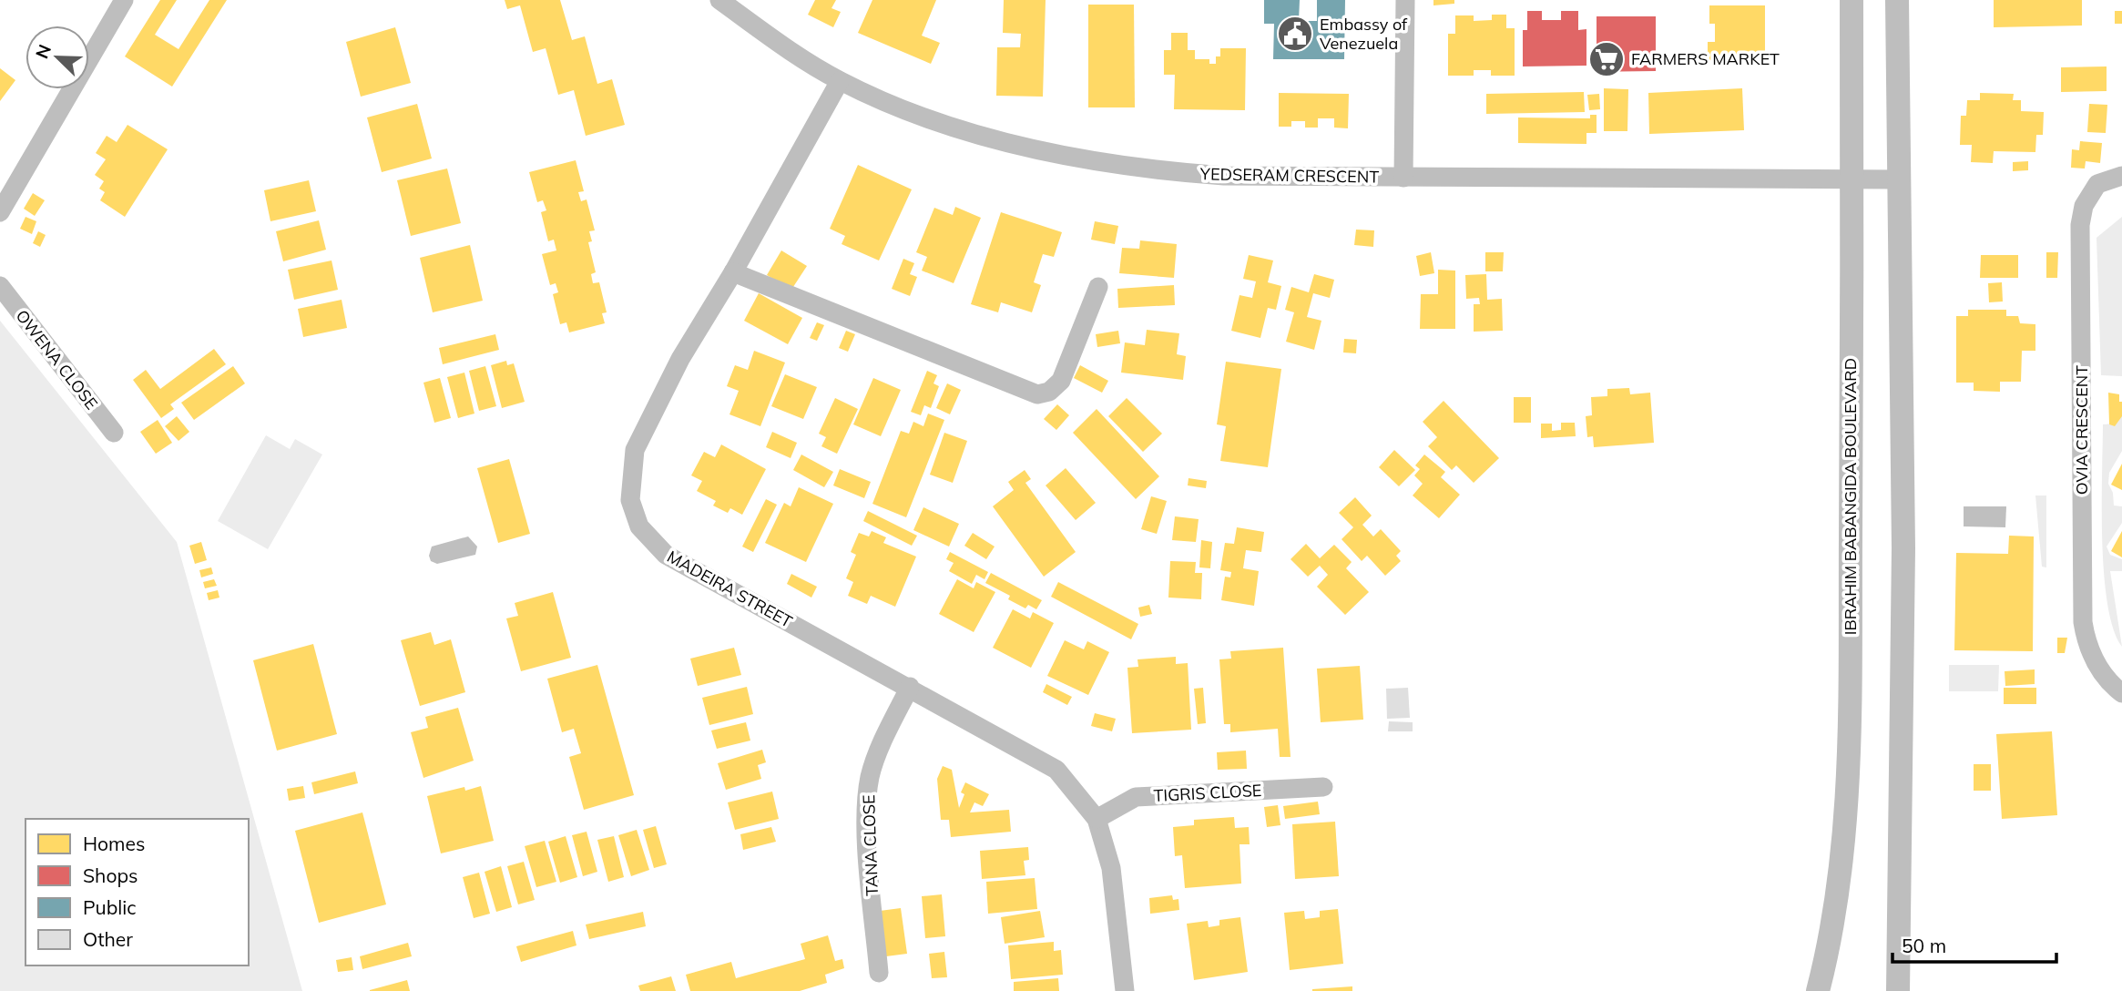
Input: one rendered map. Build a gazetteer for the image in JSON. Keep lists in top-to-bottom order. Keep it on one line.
{"streets":{"street":["YEDSERAM CRESCENT","OWENA CLOSE","OVIA CRESCENT","IBRAHIM BABANGIDA BOULEVARD","MADEIRA STREET","TIGRIS CLOSE","TANA CLOSE"]},"crossings":[["YEDSERAM CRESCENT","IBRAHIM BABANGIDA BOULEVARD"],["YEDSERAM CRESCENT","MADEIRA STREET"],["MADEIRA STREET","TIGRIS CLOSE"],["MADEIRA STREET","TANA CLOSE"]],"places":{"public building":["Embassy of Venezuela"],"supermarket":["FARMERS MARKET"]},"legend":["Homes","Shops","Public","Other"],"scale_bar":"50 m","north":"top left"}
